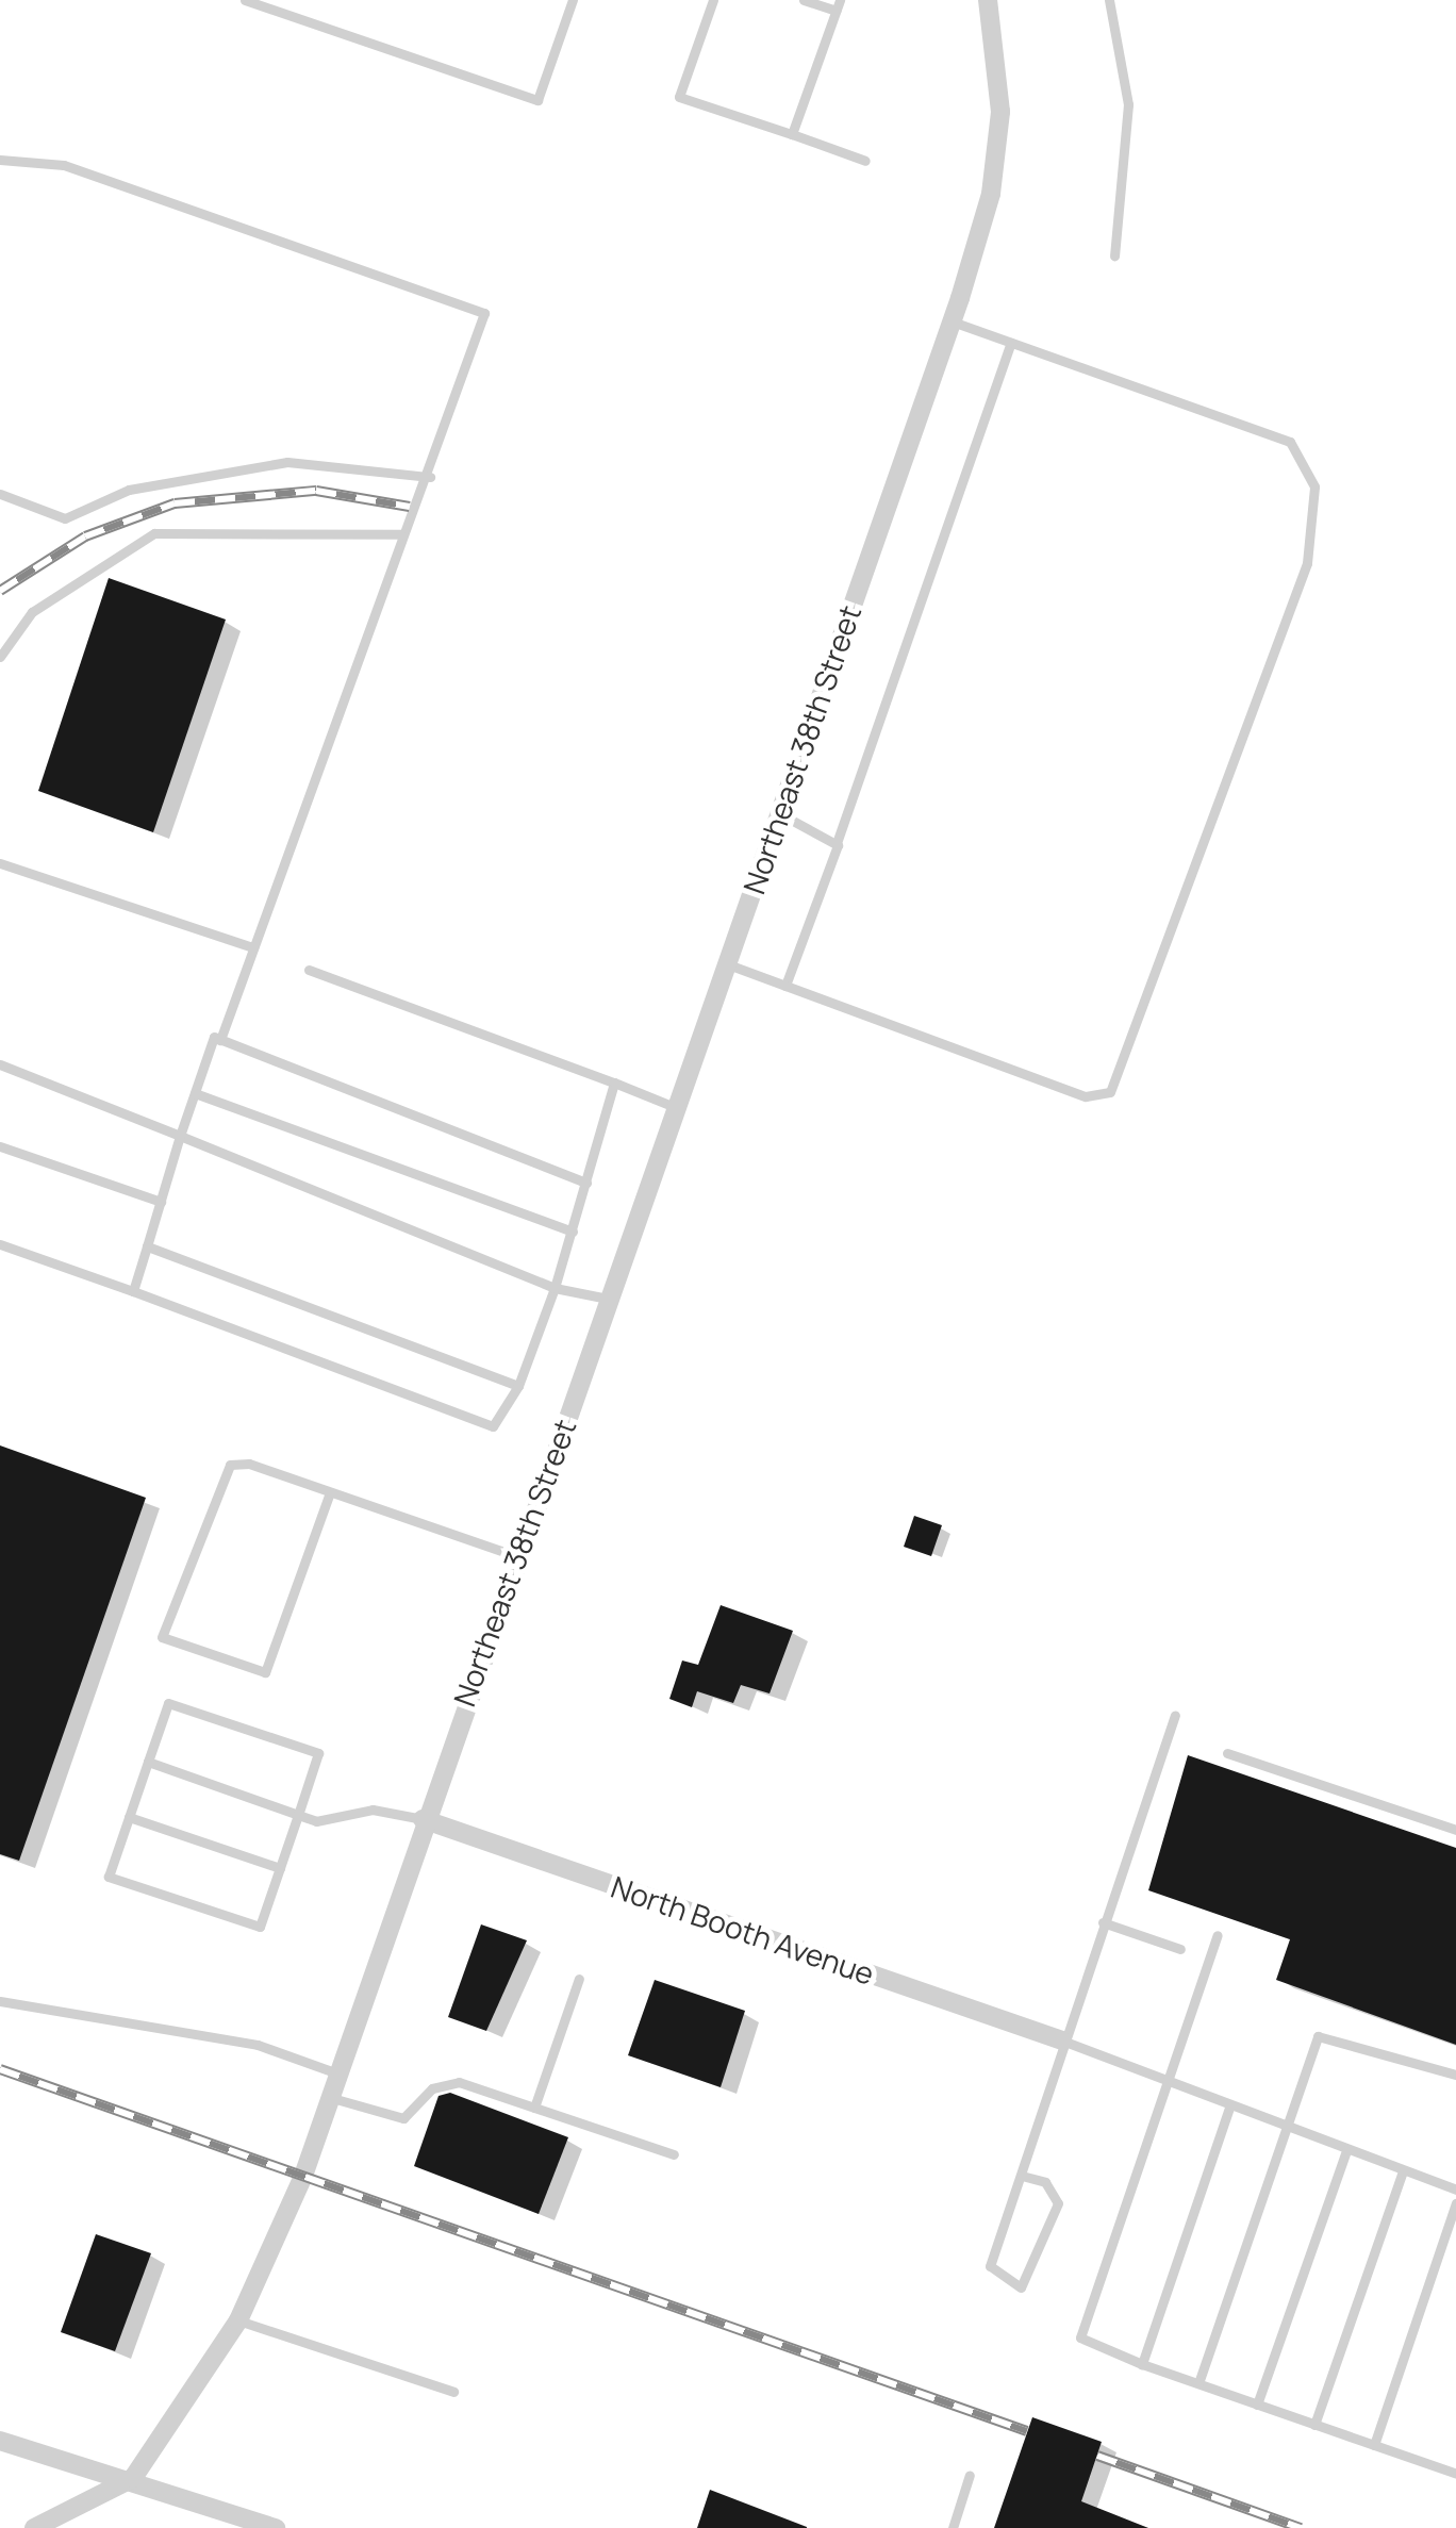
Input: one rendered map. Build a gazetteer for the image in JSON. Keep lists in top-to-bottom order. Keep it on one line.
{"streets":{"street":["Northeast 38th Street","North Booth Avenue"]},"crossings":[["Northeast 38th Street","North Booth Avenue"]]}
